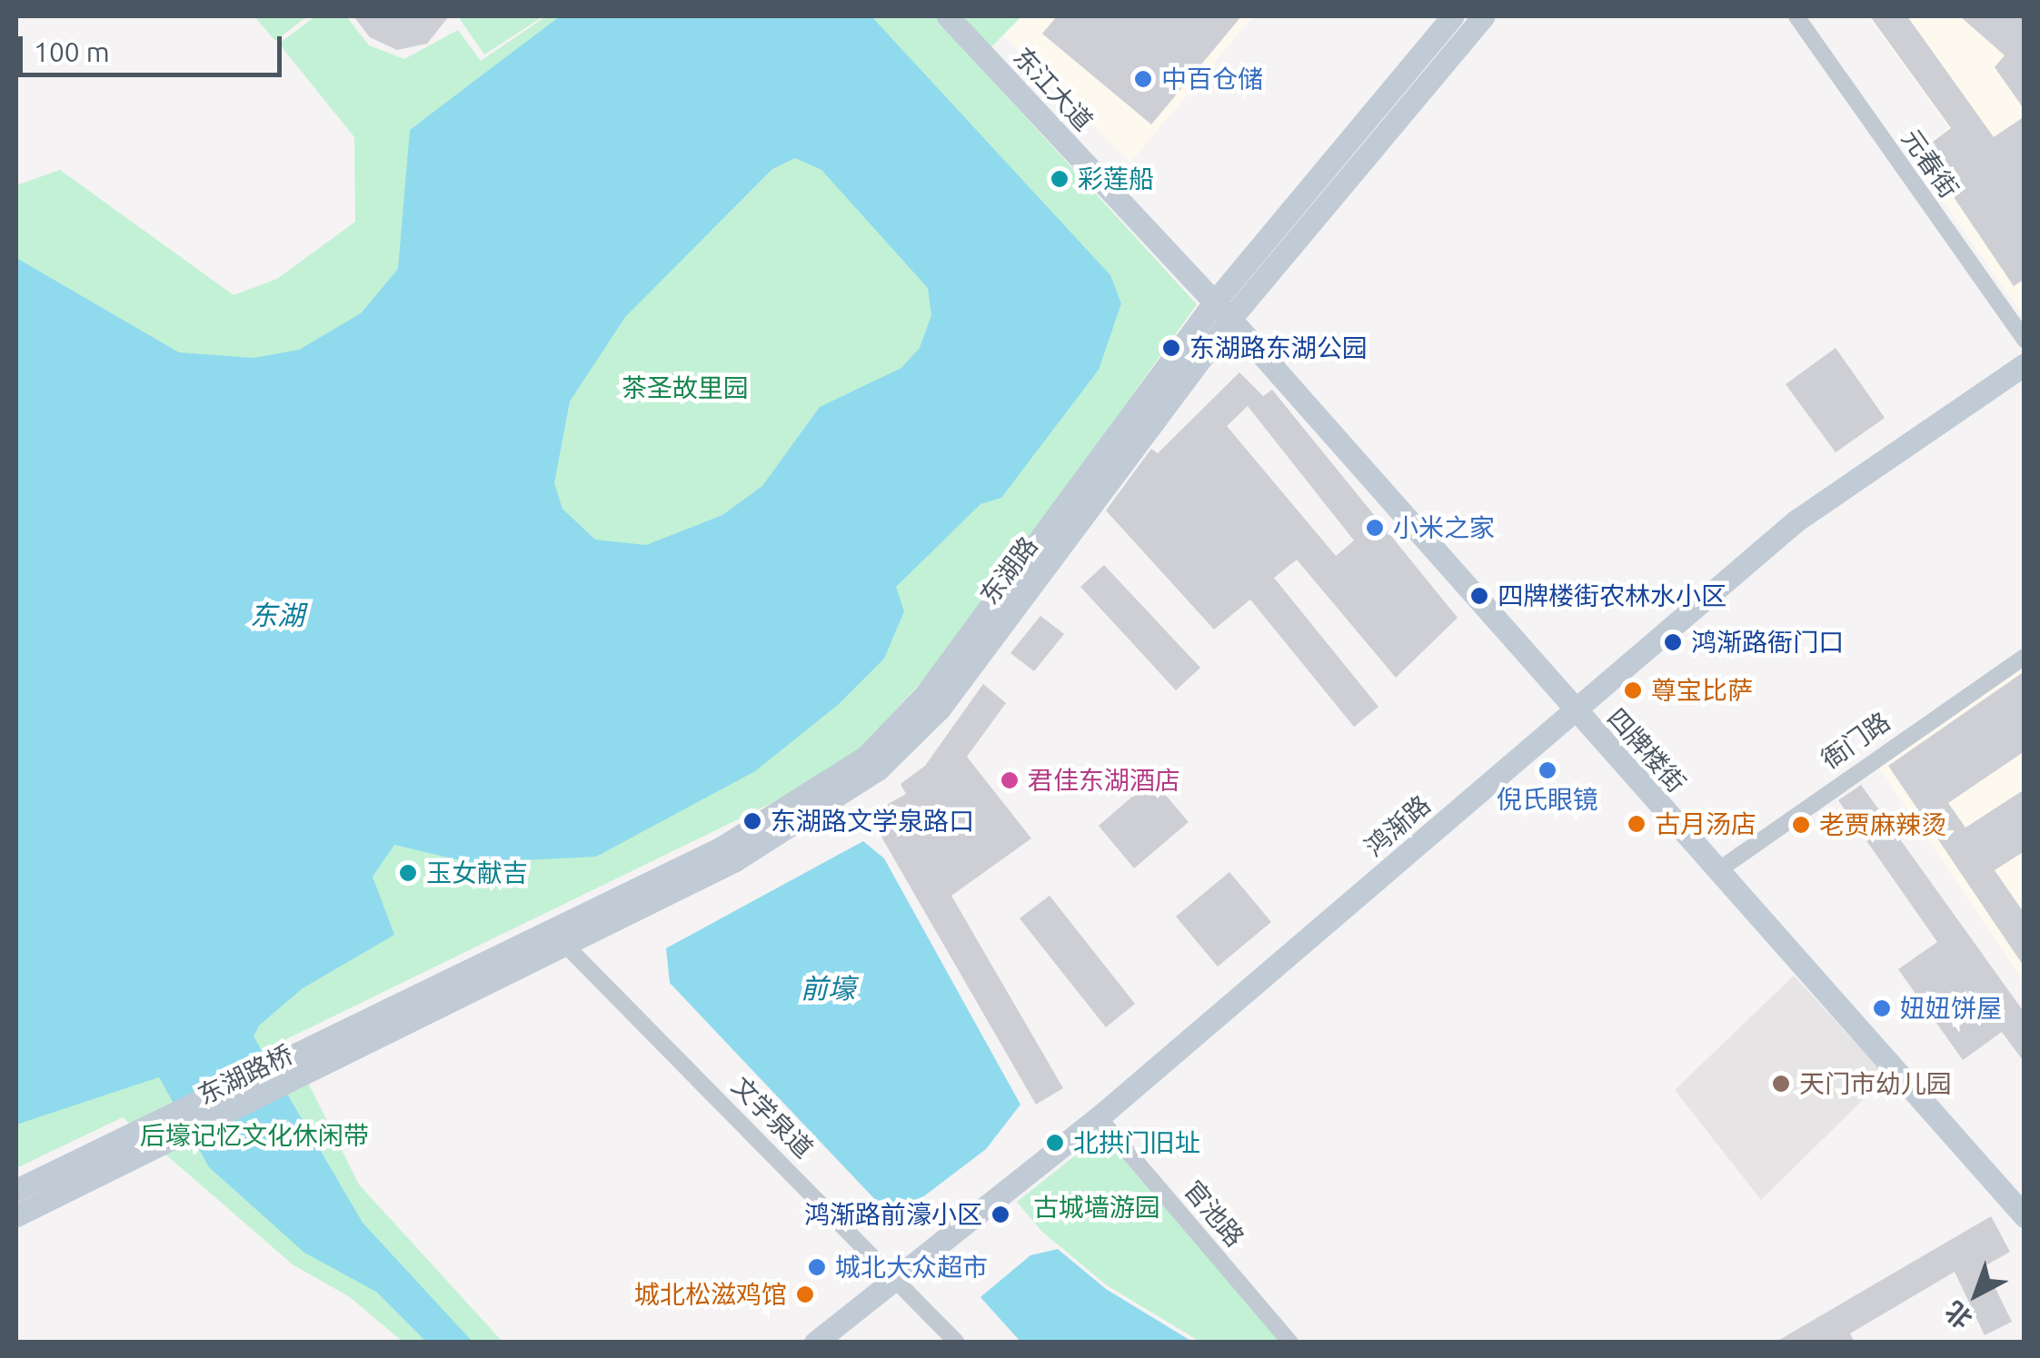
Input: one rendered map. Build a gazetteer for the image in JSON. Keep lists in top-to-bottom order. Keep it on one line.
{"streets":{"street":["东江大道","元春街","东湖路","衙门路","四牌楼街","鸿渐路","东湖路桥","文学泉道","官池路"]},"crossings":[["东江大道","东湖路"],["东江大道","四牌楼街"],["东湖路","四牌楼街"],["东湖路","东湖路桥"],["东湖路","文学泉道"],["衙门路","四牌楼街"],["四牌楼街","鸿渐路"],["鸿渐路","文学泉道"],["鸿渐路","官池路"]],"water":["东湖","前壕"],"parks":["茶圣故里园","后壕记忆文化休闲带","古城墙游园"],"places":["中百仓储","彩莲船","东湖路东湖公园","小米之家","四牌楼街农林水小区","鸿渐路衙门口","尊宝比萨","倪氏眼镜","君佳东湖酒店","东湖路文学泉路口","古月汤店","老贾麻辣烫","玉女献吉","妞妞饼屋","天门市幼儿园","北拱门旧址","鸿渐路前濠小区","城北大众超市","城北松滋鸡馆"],"scale_bar":"100 m","north":"bottom left"}
